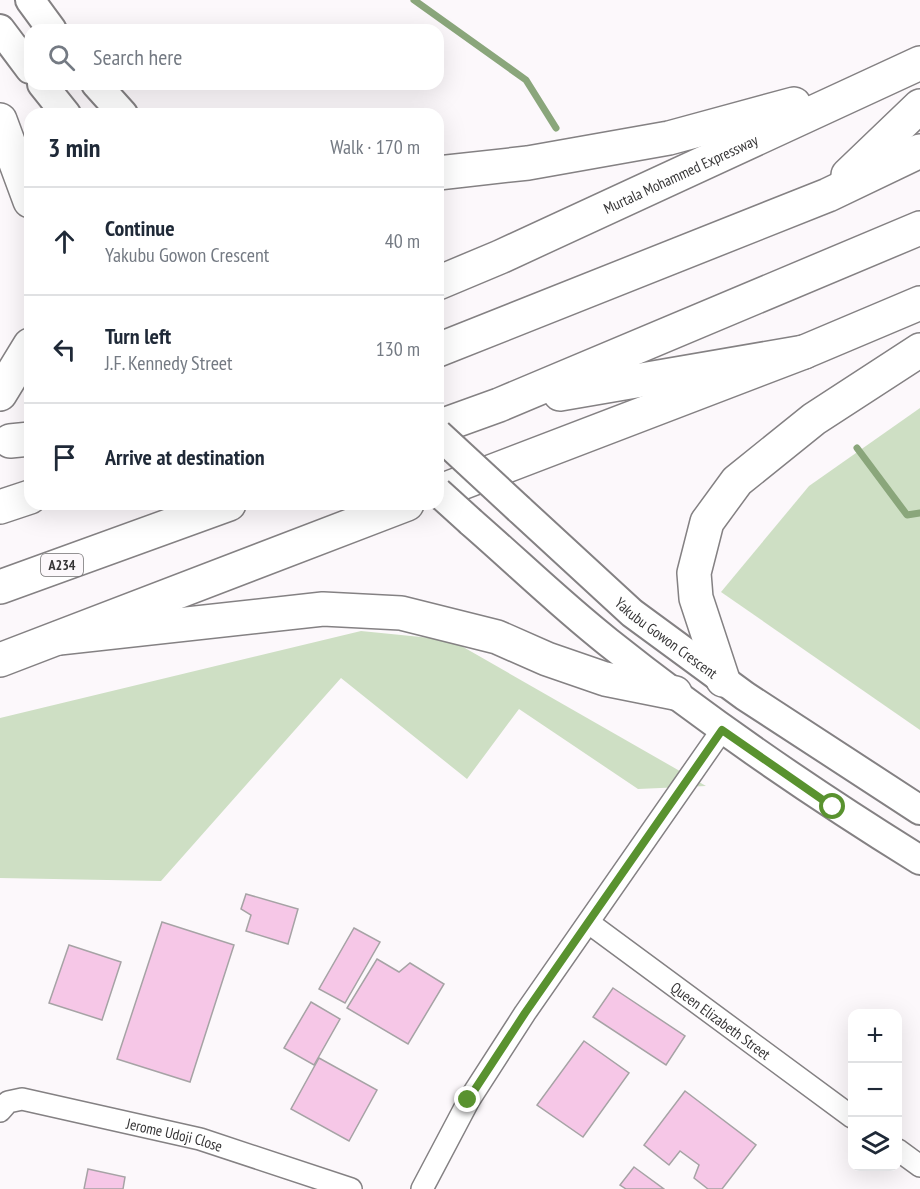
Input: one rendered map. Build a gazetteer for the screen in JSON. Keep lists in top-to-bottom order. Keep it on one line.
{"streets":{"highway":["Murtala Mohammed Expressway","A234"],"main road":["Yakubu Gowon Crescent"],"street":["Queen Elizabeth Street","Jerome Udoji Close"]},"page":{"search":"Search here","heading":["3 min","Walk · 170 m"],"list":[["Continue","Yakubu Gowon Crescent","40 m"],["Turn left","J.F. Kennedy Street","130 m"],"Arrive at destination"],"map_buttons":["+","−"]}}
